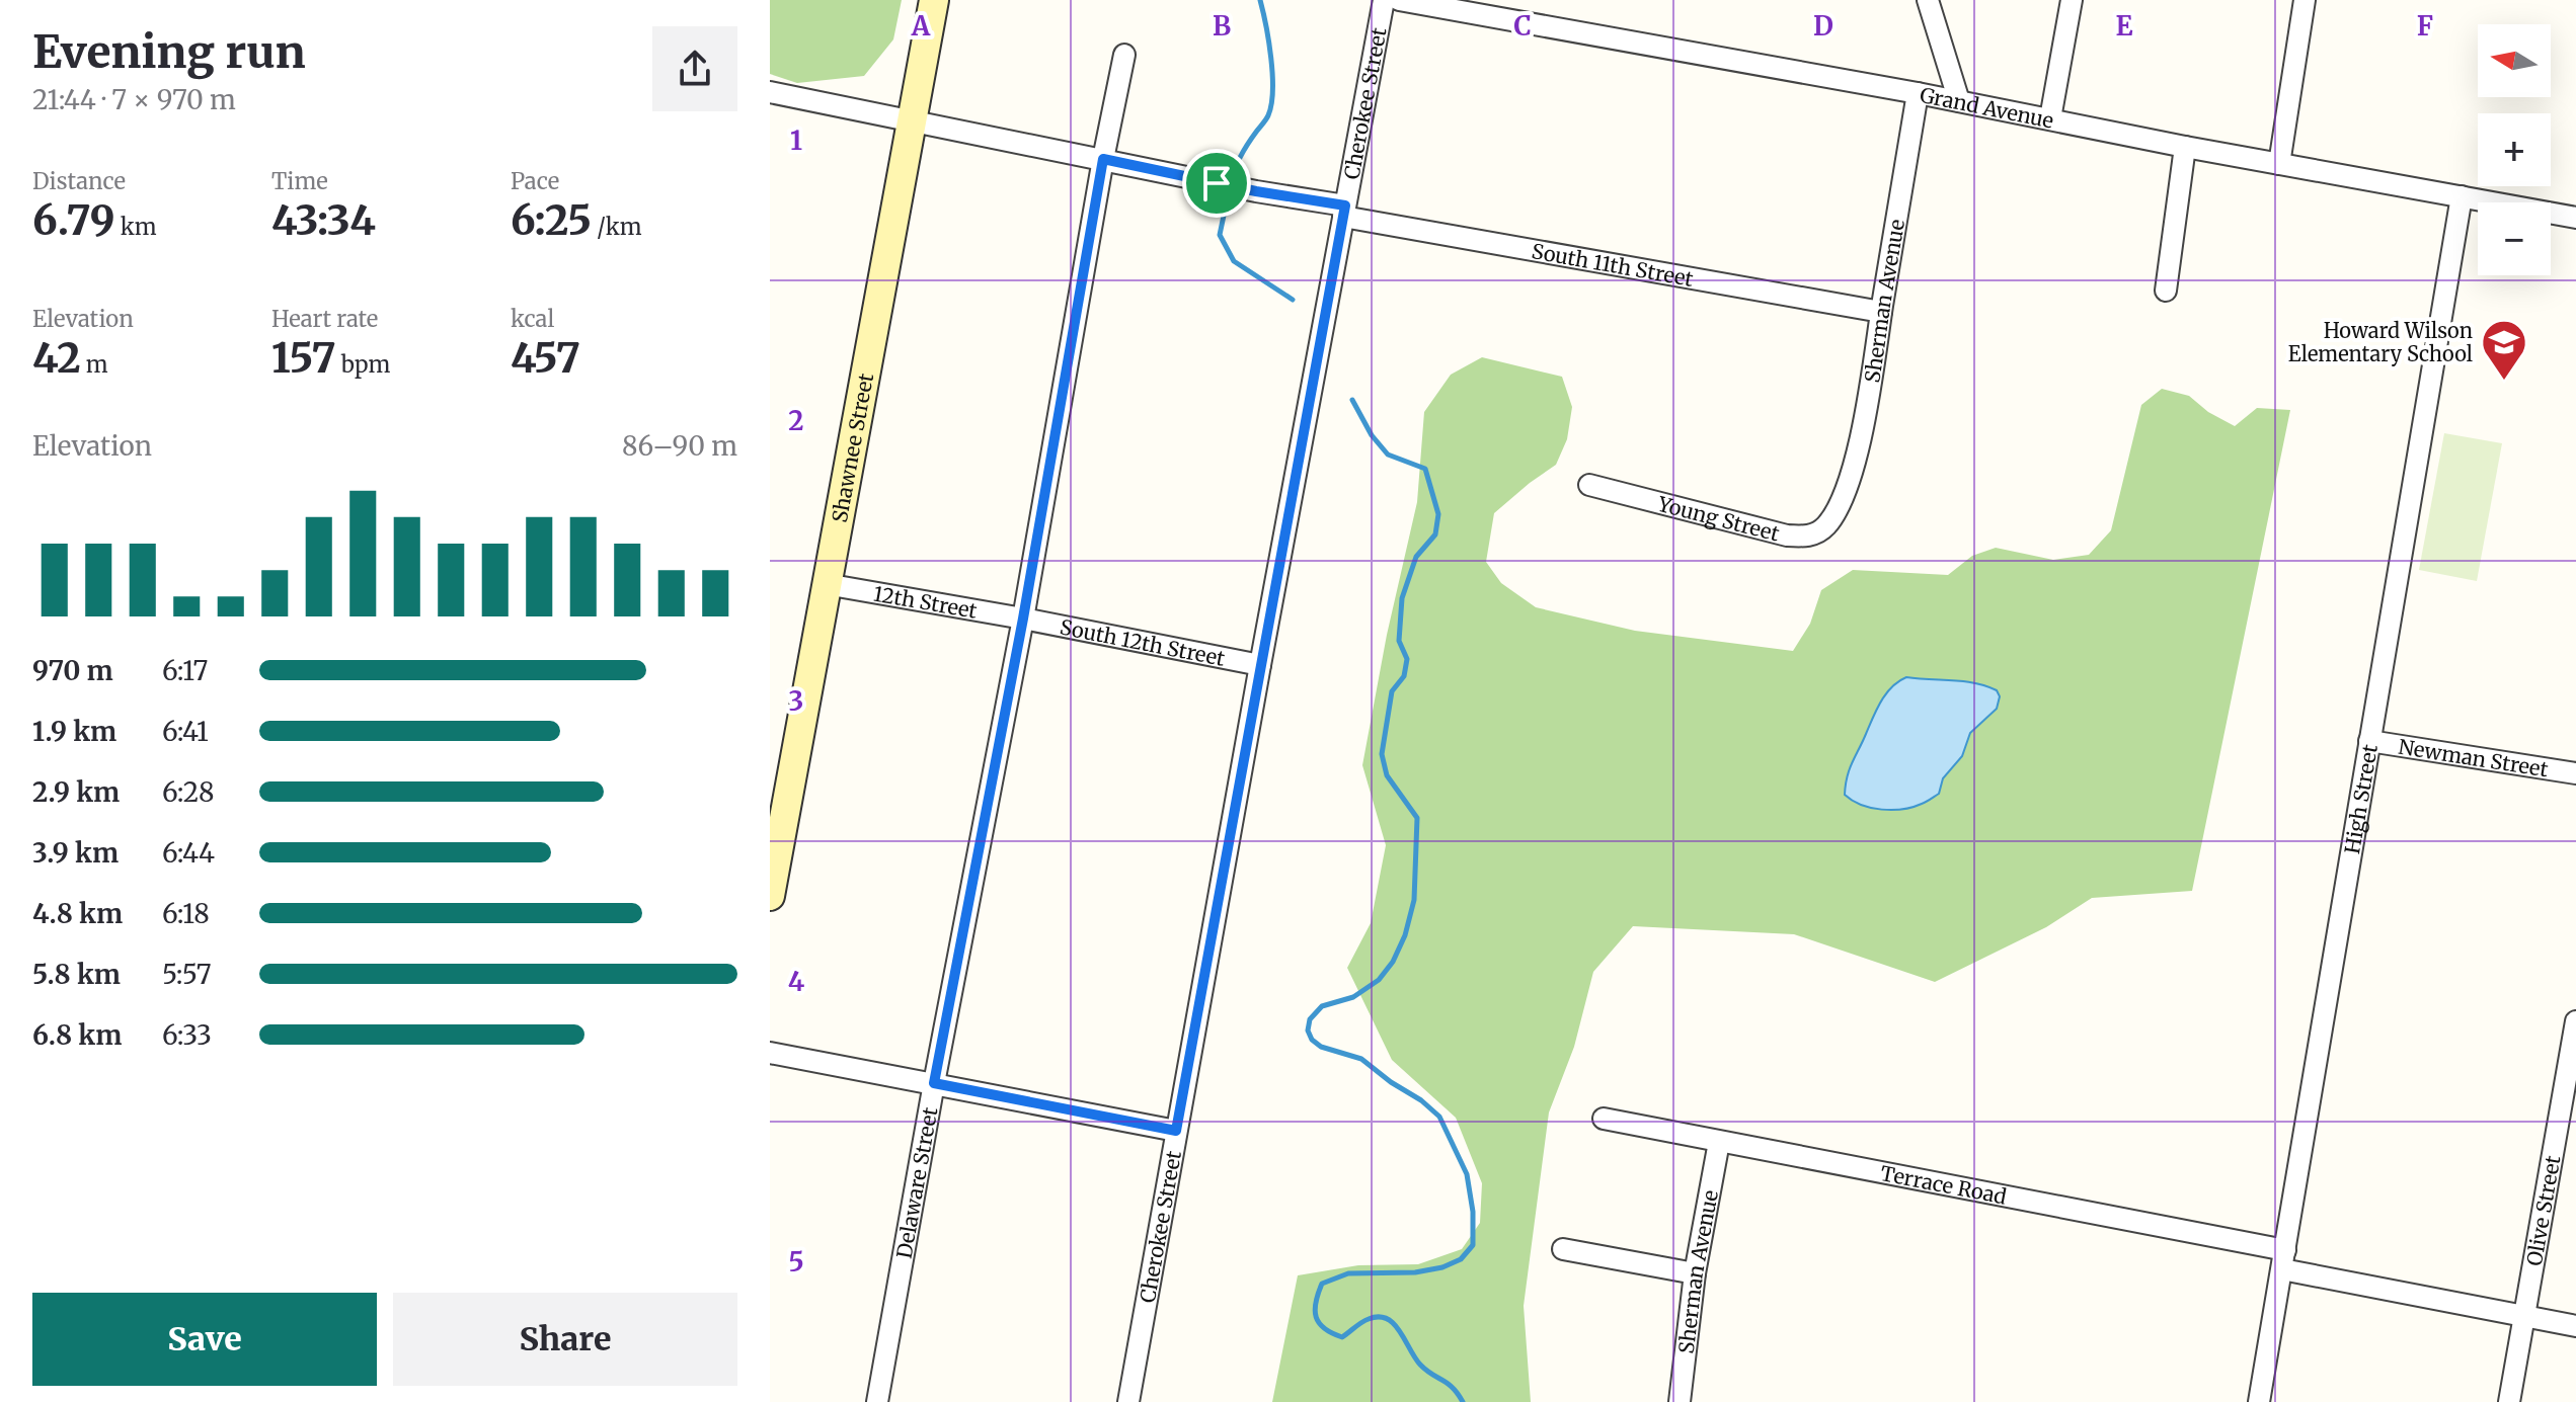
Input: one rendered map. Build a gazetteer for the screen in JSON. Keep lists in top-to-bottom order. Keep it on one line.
{"streets":{"street":["Cherokee Street","Grand Avenue","South 11th Street","Sherman Avenue","Shawnee Street","Young Street","12th Street","South 12th Street","Newman Street","High Street","Delaware Street","Terrace Road","Olive Street"]},"crossings":[["Cherokee Street","South 11th Street"],["Cherokee Street","South 12th Street"],["Grand Avenue","Sherman Avenue"],["Grand Avenue","High Street"],["South 11th Street","Sherman Avenue"],["South 11th Street","Shawnee Street"],["South 11th Street","Delaware Street"],["Sherman Avenue","Young Street"],["Sherman Avenue","Terrace Road"],["Shawnee Street","12th Street"],["12th Street","South 12th Street"],["12th Street","Delaware Street"],["South 12th Street","Delaware Street"],["Newman Street","High Street"],["High Street","Terrace Road"],["Terrace Road","Olive Street"]],"places":{"school or university":["Howard Wilson Elementary School"]},"north":"left","page":{"heading":["Evening run","21:44 · 7 × 970 m"],"map_buttons":["+","−"],"stats":[["Distance","6.79 km"],["Time","43:34"],["Pace","6:25 /km"],["Elevation","42 m"],["Heart rate","157 bpm"],["kcal","457"]],"chart":["Elevation","86–90 m"],"list":[{"name":"970 m","note":"6:17"},{"name":"1.9 km","note":"6:41"},{"name":"2.9 km","note":"6:28"},{"name":"3.9 km","note":"6:44"},{"name":"4.8 km","note":"6:18"},{"name":"5.8 km","note":"5:57"},{"name":"6.8 km","note":"6:33"}],"buttons":["Save","Share"]},"grid":{"columns":["A","B","C","D","E","F"],"rows":["1","2","3","4","5"]}}
